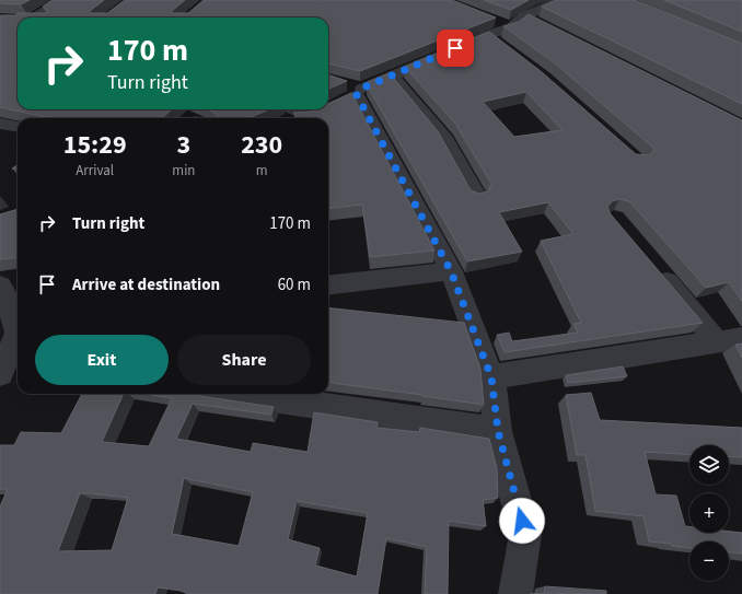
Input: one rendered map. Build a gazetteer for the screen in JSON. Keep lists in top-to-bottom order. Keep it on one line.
{"page":{"turn":["170 m","Turn right"],"eta":["15:29","Arrival","3","min","230","m"],"list":[{"name":"Turn right","value":"170 m"},{"name":"Arrive at destination","value":"60 m"}],"buttons":["Exit","Share"],"map_buttons":["+","−"]}}
